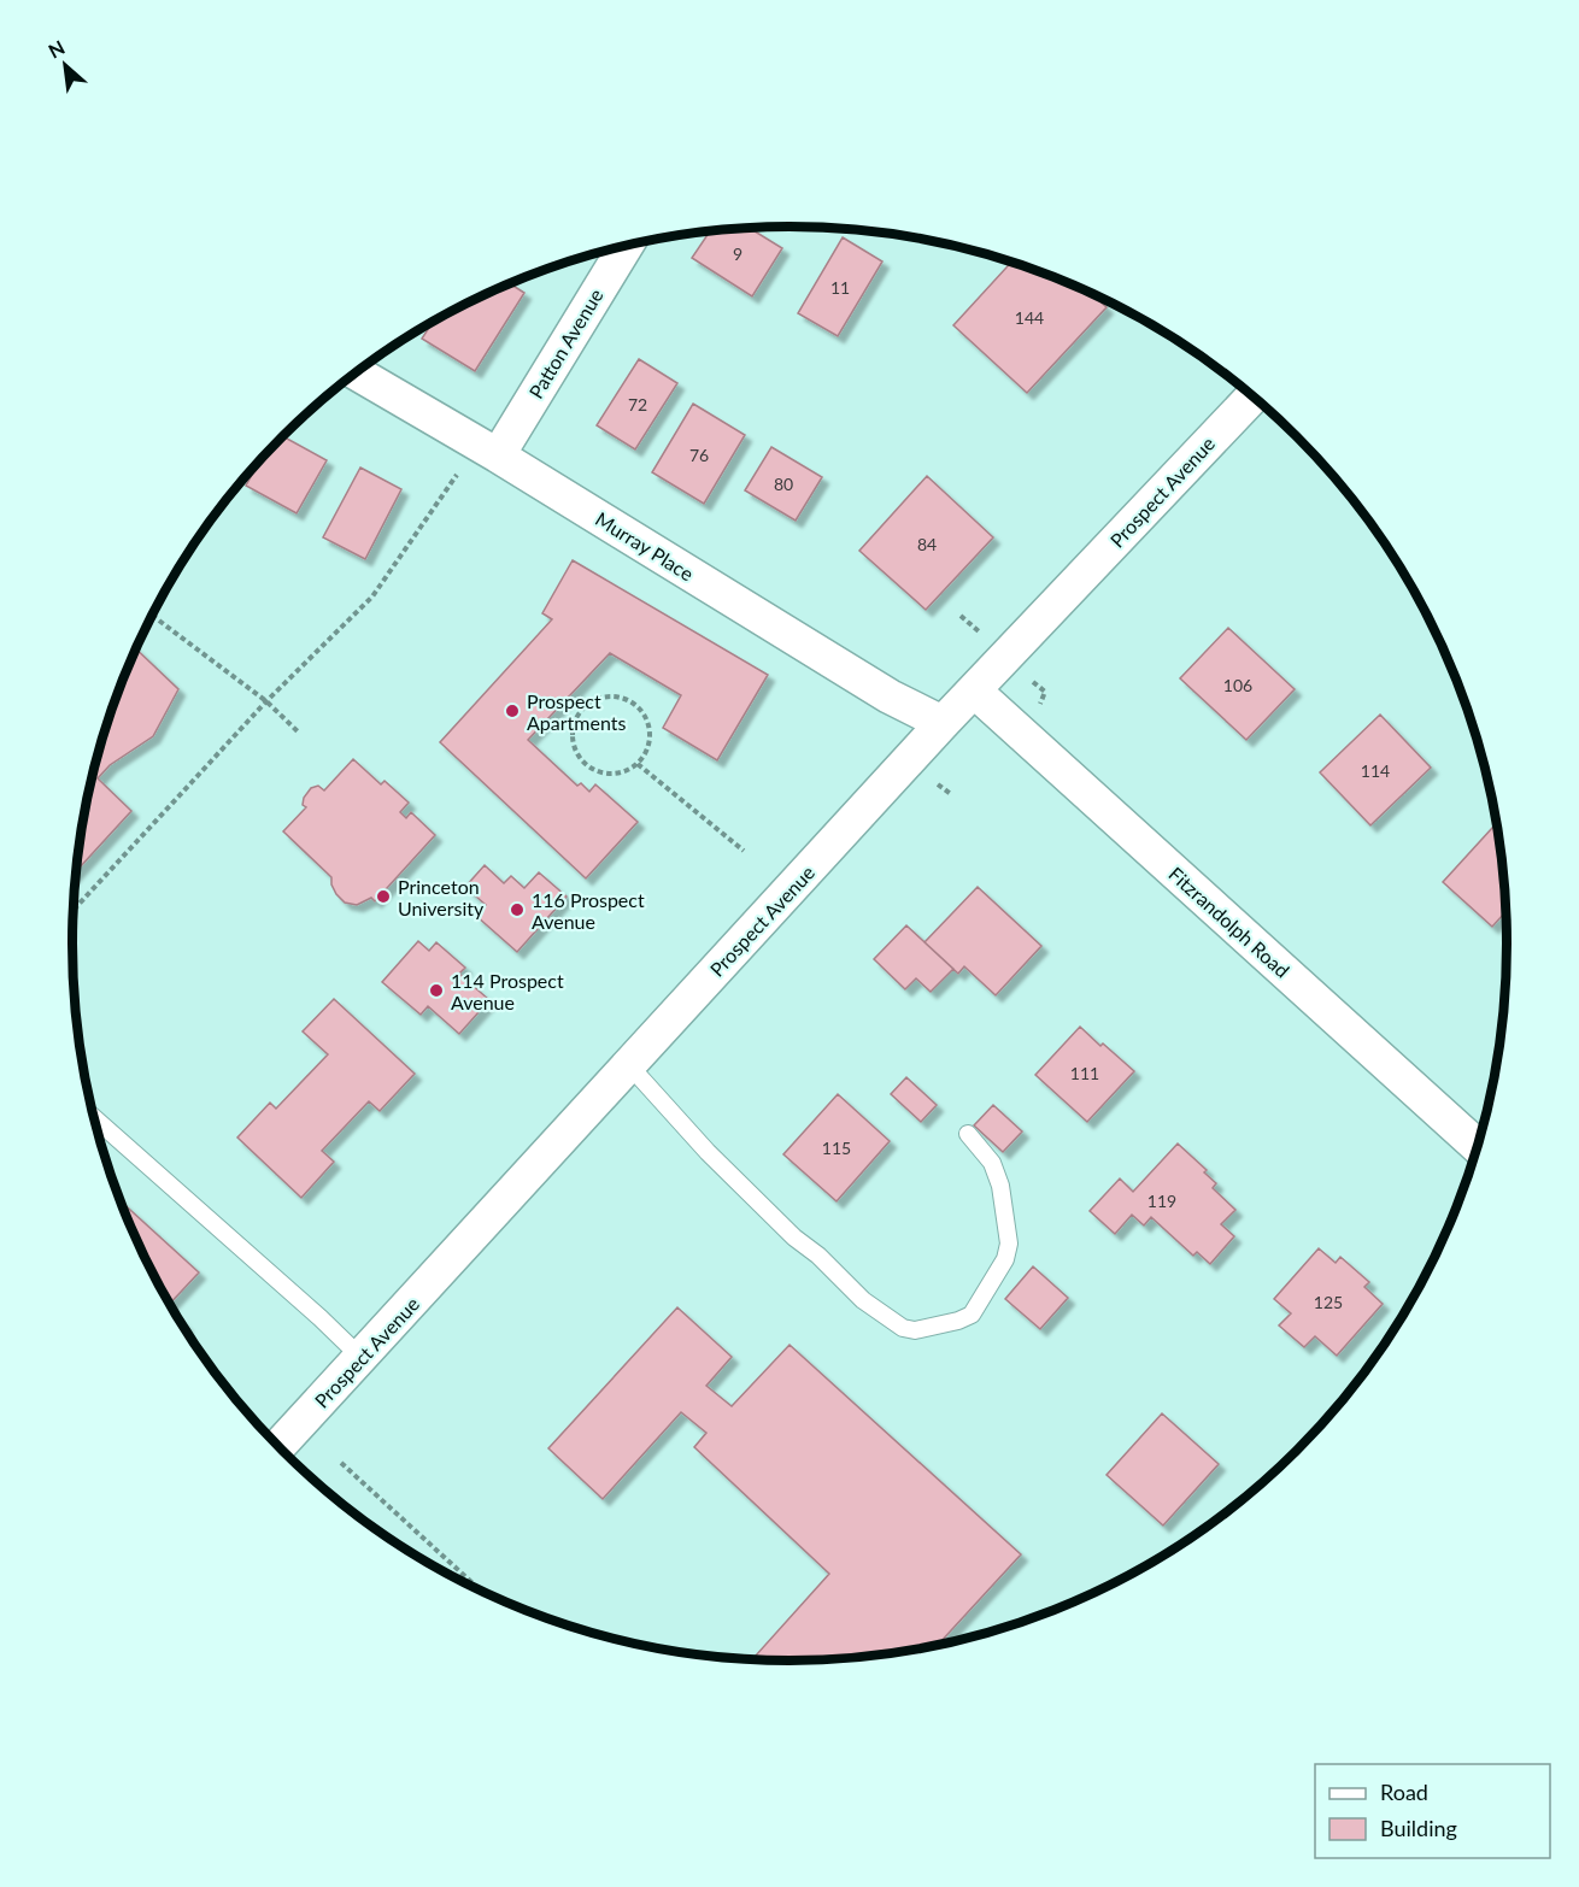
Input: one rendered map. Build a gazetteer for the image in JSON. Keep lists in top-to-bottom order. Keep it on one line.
{"streets":{"street":["Patton Avenue","Prospect Avenue","Murray Place","Fitzrandolph Road"]},"crossings":[["Patton Avenue","Murray Place"],["Prospect Avenue","Murray Place"],["Prospect Avenue","Fitzrandolph Road"]],"places":["Prospect Apartments","Princeton University","116 Prospect Avenue","114 Prospect Avenue"],"house_numbers":["9","11","144","72","76","80","84","106","114","111","115","119","125"],"legend":["Road","Building"],"north":"top left"}
